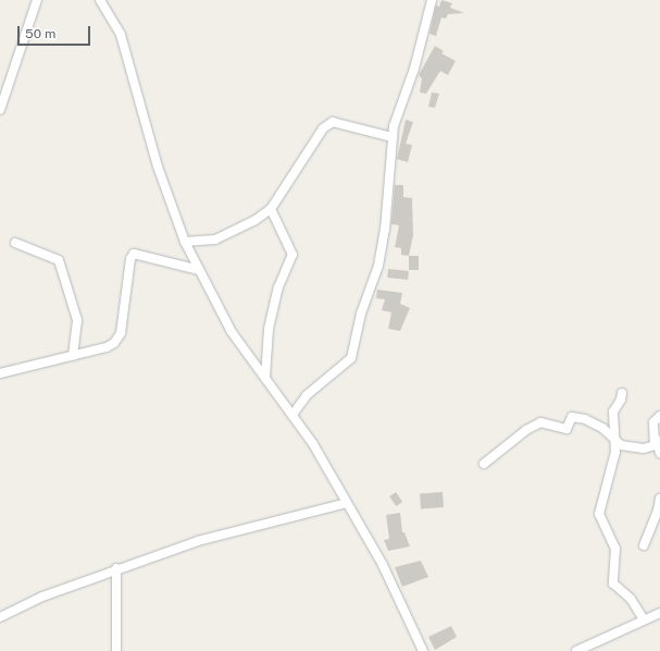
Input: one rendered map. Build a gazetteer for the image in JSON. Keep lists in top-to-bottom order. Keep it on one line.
{"scale_bar":"50 m"}
